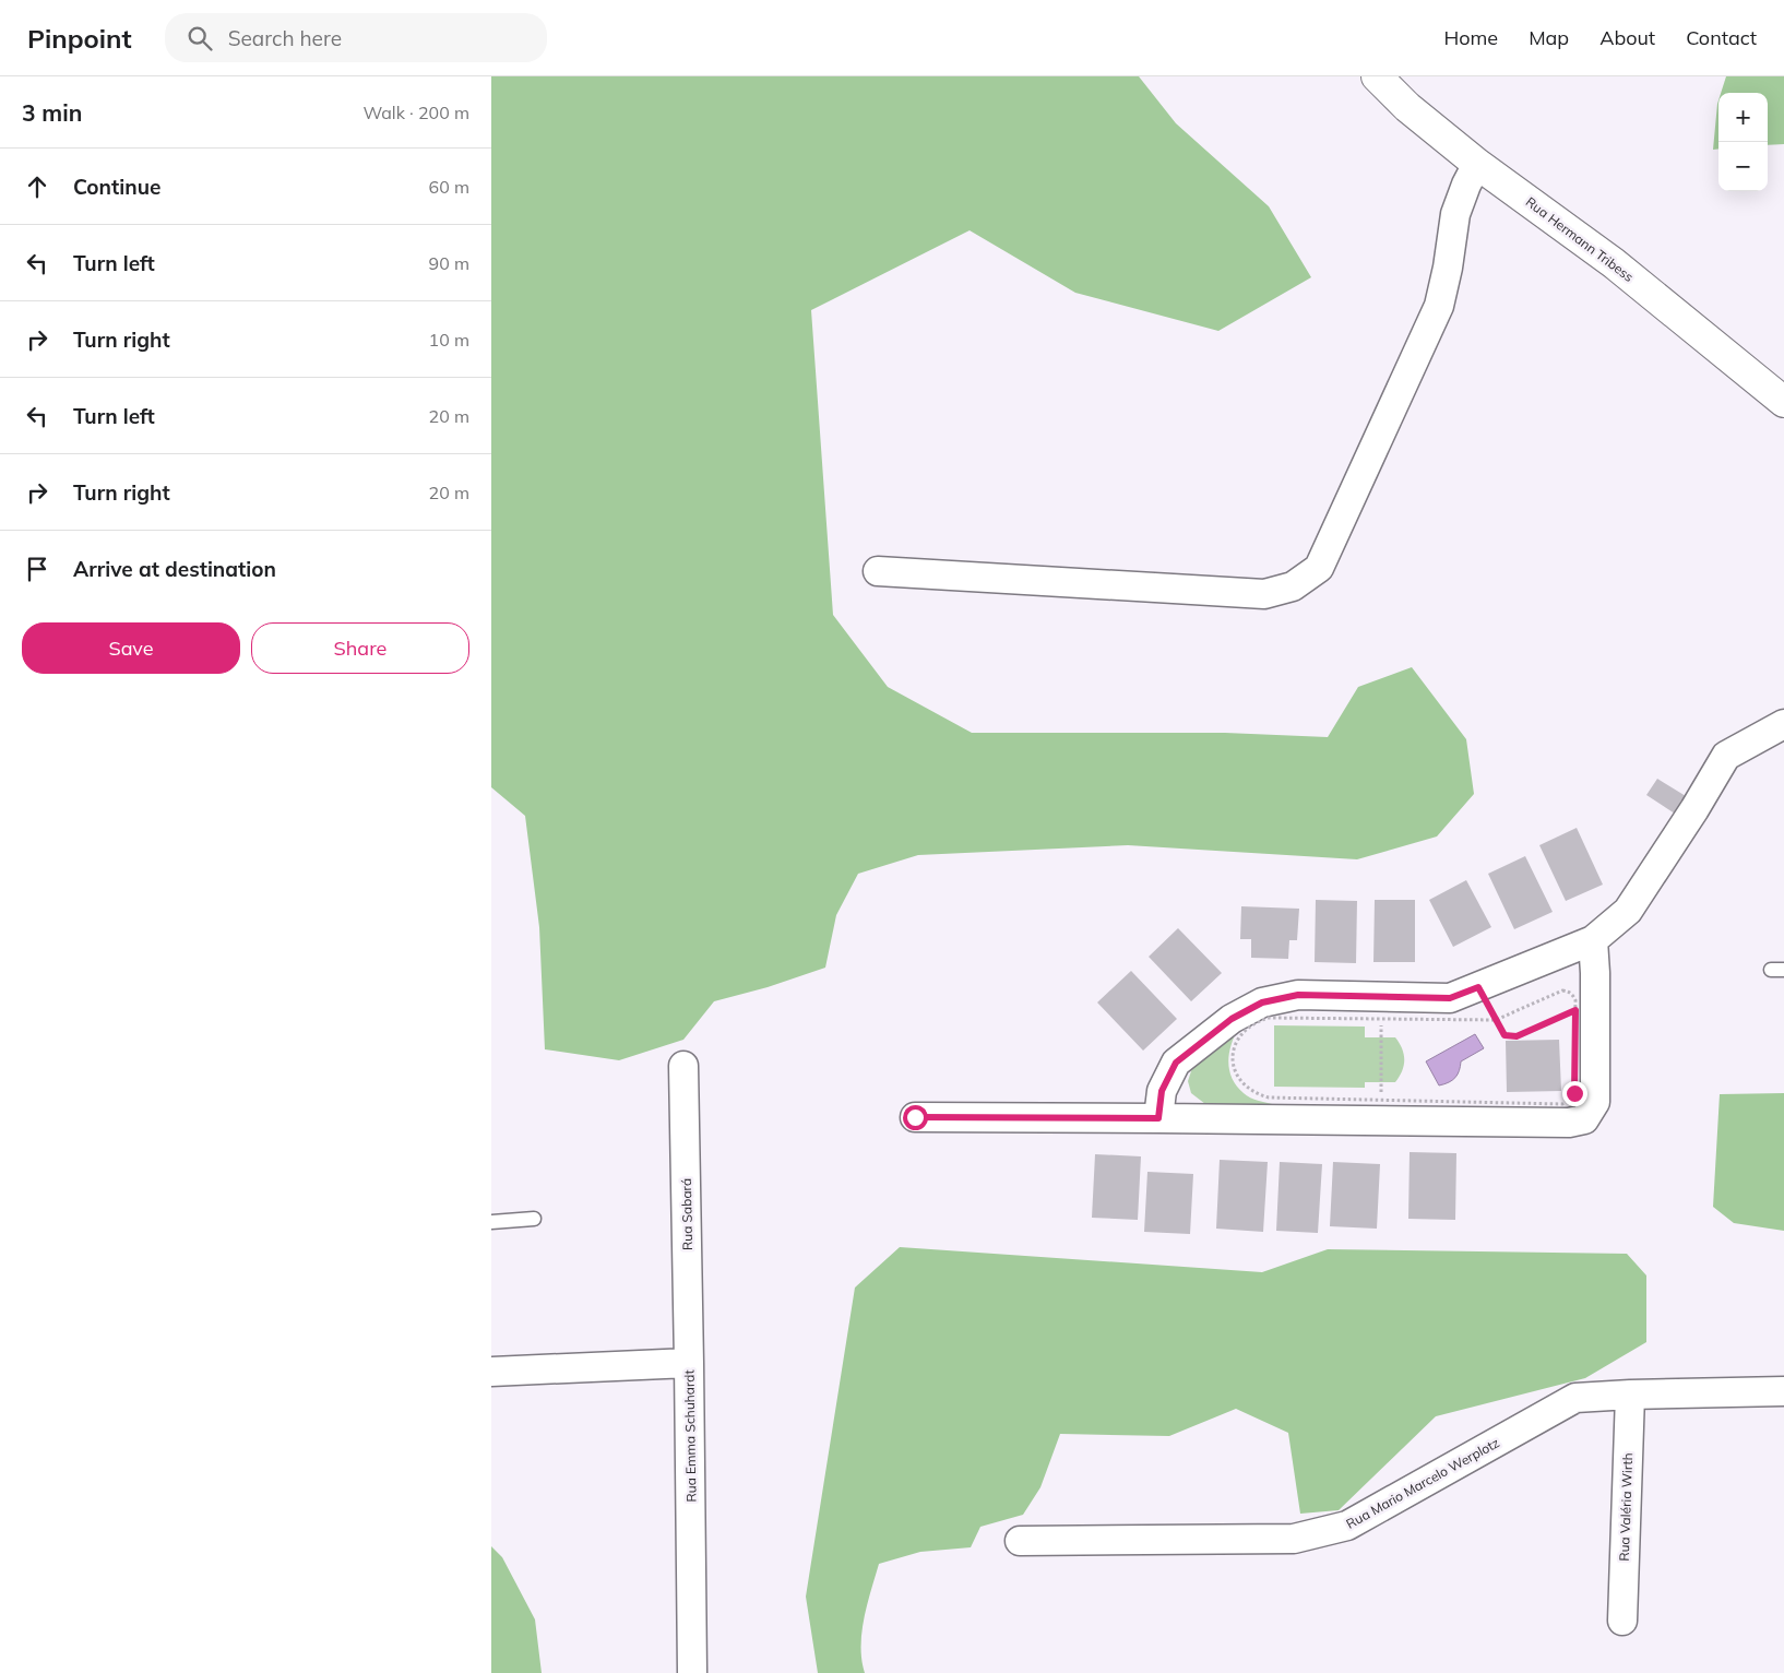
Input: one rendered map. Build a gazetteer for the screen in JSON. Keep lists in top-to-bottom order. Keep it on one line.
{"streets":{"main road":["Rua Hermann Tribess"],"street":["Rua Sabará","Rua Emma Schuhardt","Rua Mario Marcelo Werplotz","Rua Valéria Wirth"]},"crossings":[["Rua Sabará","Rua Emma Schuhardt"],["Rua Mario Marcelo Werplotz","Rua Valéria Wirth"]],"page":{"header":"Pinpoint","search":"Search here","nav":["Home","Map","About","Contact"],"heading":["3 min","Walk · 200 m"],"map_buttons":["+","−"],"list":[["Continue","60 m"],["Turn left","90 m"],["Turn right","10 m"],["Turn left","20 m"],["Turn right","20 m"],"Arrive at destination"],"buttons":["Save","Share"]}}
